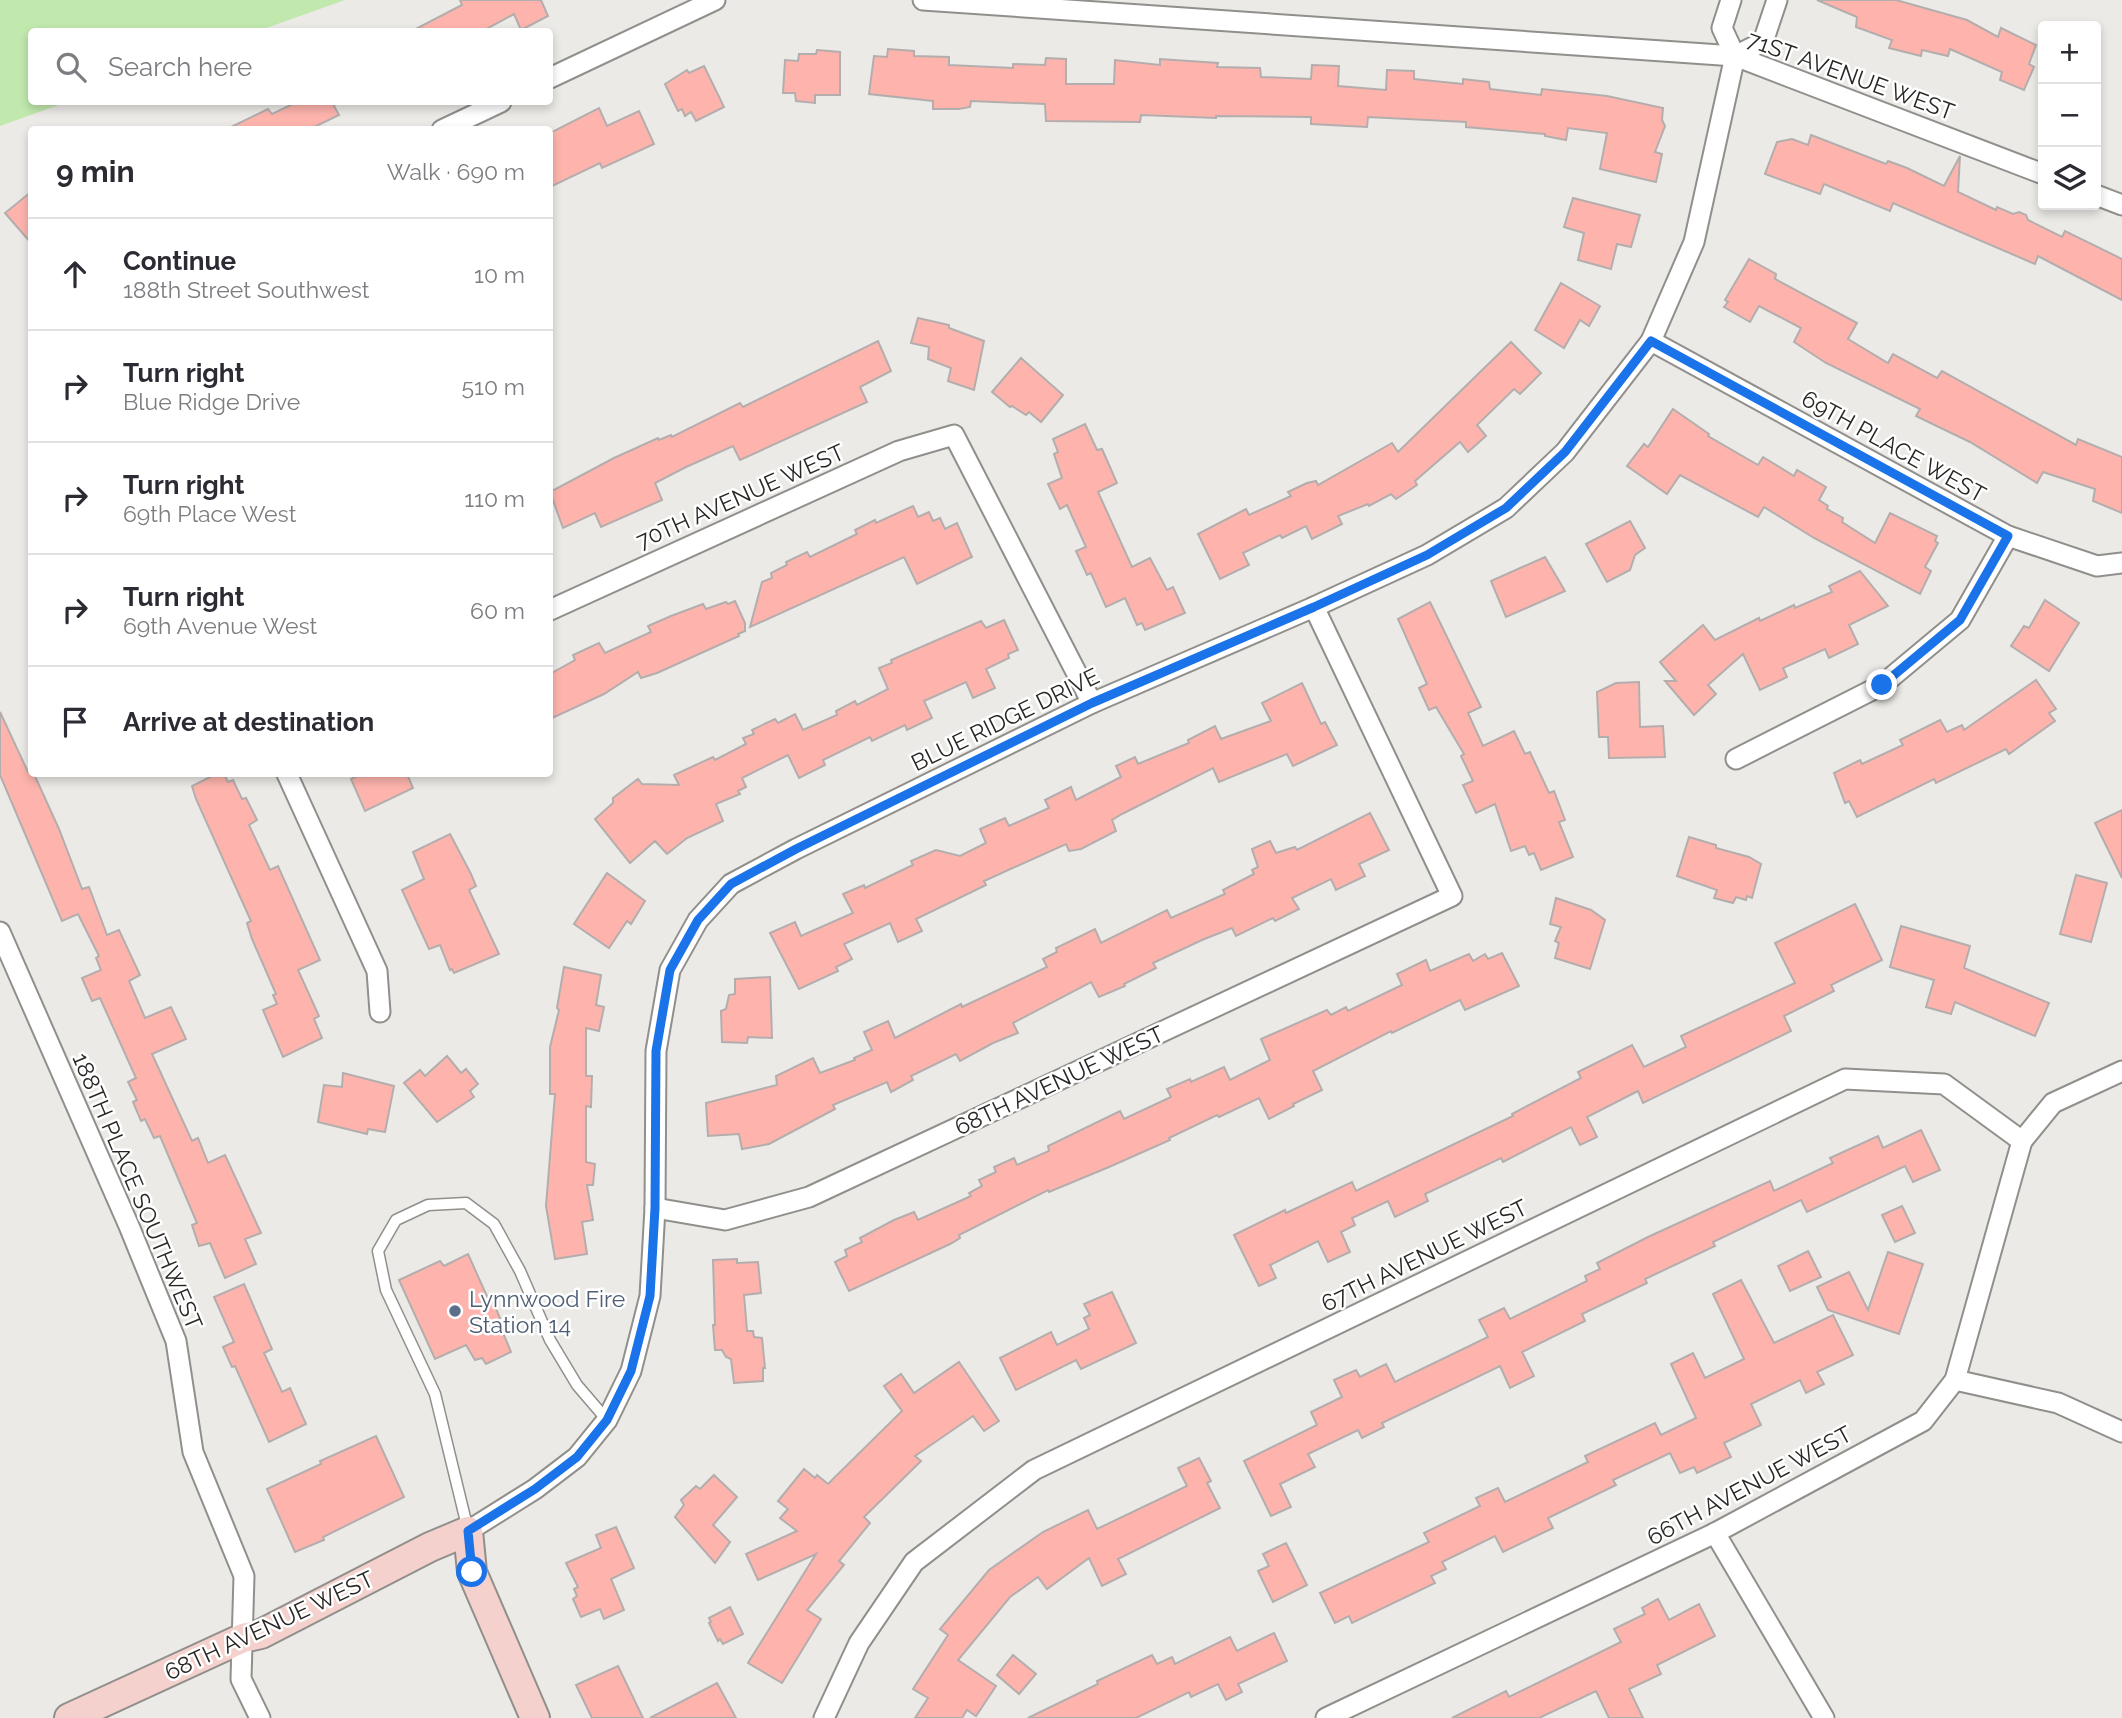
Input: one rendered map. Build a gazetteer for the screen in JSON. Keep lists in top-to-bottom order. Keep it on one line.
{"streets":{"street":["71ST AVENUE WEST","69TH PLACE WEST","70TH AVENUE WEST","BLUE RIDGE DRIVE","68TH AVENUE WEST","188TH PLACE SOUTHWEST","67TH AVENUE WEST","66TH AVENUE WEST"]},"crossings":[["71ST AVENUE WEST","BLUE RIDGE DRIVE"],["69TH PLACE WEST","BLUE RIDGE DRIVE"],["70TH AVENUE WEST","BLUE RIDGE DRIVE"],["BLUE RIDGE DRIVE","68TH AVENUE WEST"],["68TH AVENUE WEST","188TH PLACE SOUTHWEST"],["67TH AVENUE WEST","66TH AVENUE WEST"]],"places":["Lynnwood Fire Station 14"],"page":{"map_buttons":["+","−"],"search":"Search here","heading":["9 min","Walk · 690 m"],"list":[["Continue","188th Street Southwest","10 m"],["Turn right","Blue Ridge Drive","510 m"],["Turn right","69th Place West","110 m"],["Turn right","69th Avenue West","60 m"],"Arrive at destination"]}}
